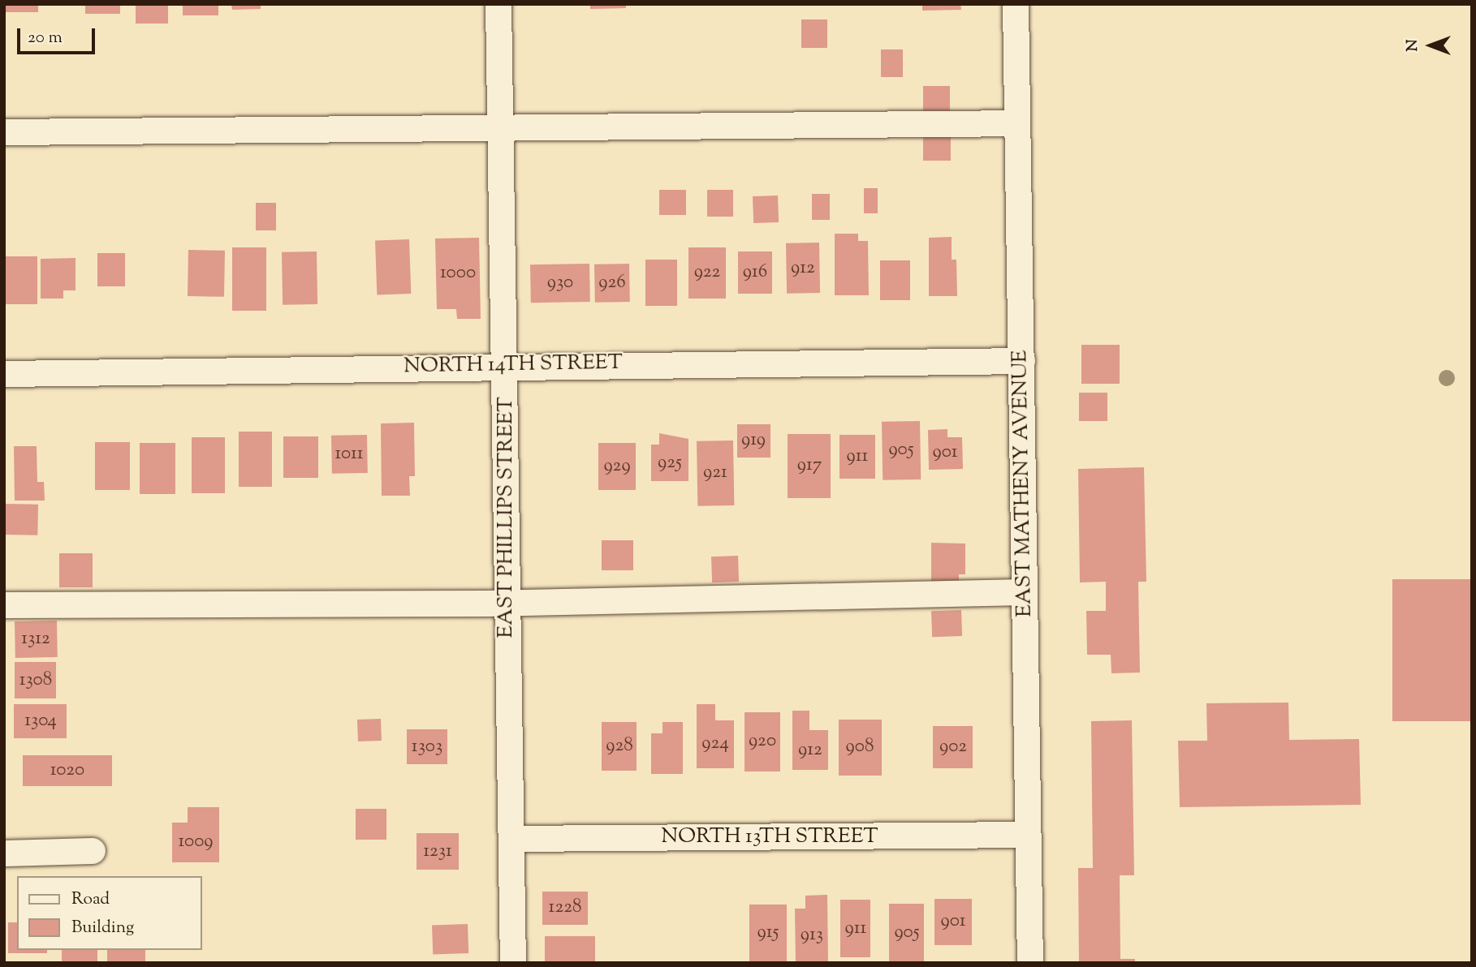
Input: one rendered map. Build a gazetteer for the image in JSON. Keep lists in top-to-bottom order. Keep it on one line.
{"streets":{"street":["NORTH 14TH STREET","EAST MATHENY AVENUE","EAST PHILLIPS STREET","NORTH 13TH STREET"]},"crossings":[["NORTH 14TH STREET","EAST MATHENY AVENUE"],["NORTH 14TH STREET","EAST PHILLIPS STREET"],["EAST MATHENY AVENUE","NORTH 13TH STREET"],["EAST PHILLIPS STREET","NORTH 13TH STREET"]],"house_numbers":["912","922","916","1000","930","926","919","905","901","1011","911","925","917","929","921","1312","1308","1304","920","924","928","1303","908","902","912","1020","1009","1231","1228","901","911","915","905","913"],"legend":["Road","Building"],"scale_bar":"20 m","north":"left"}
